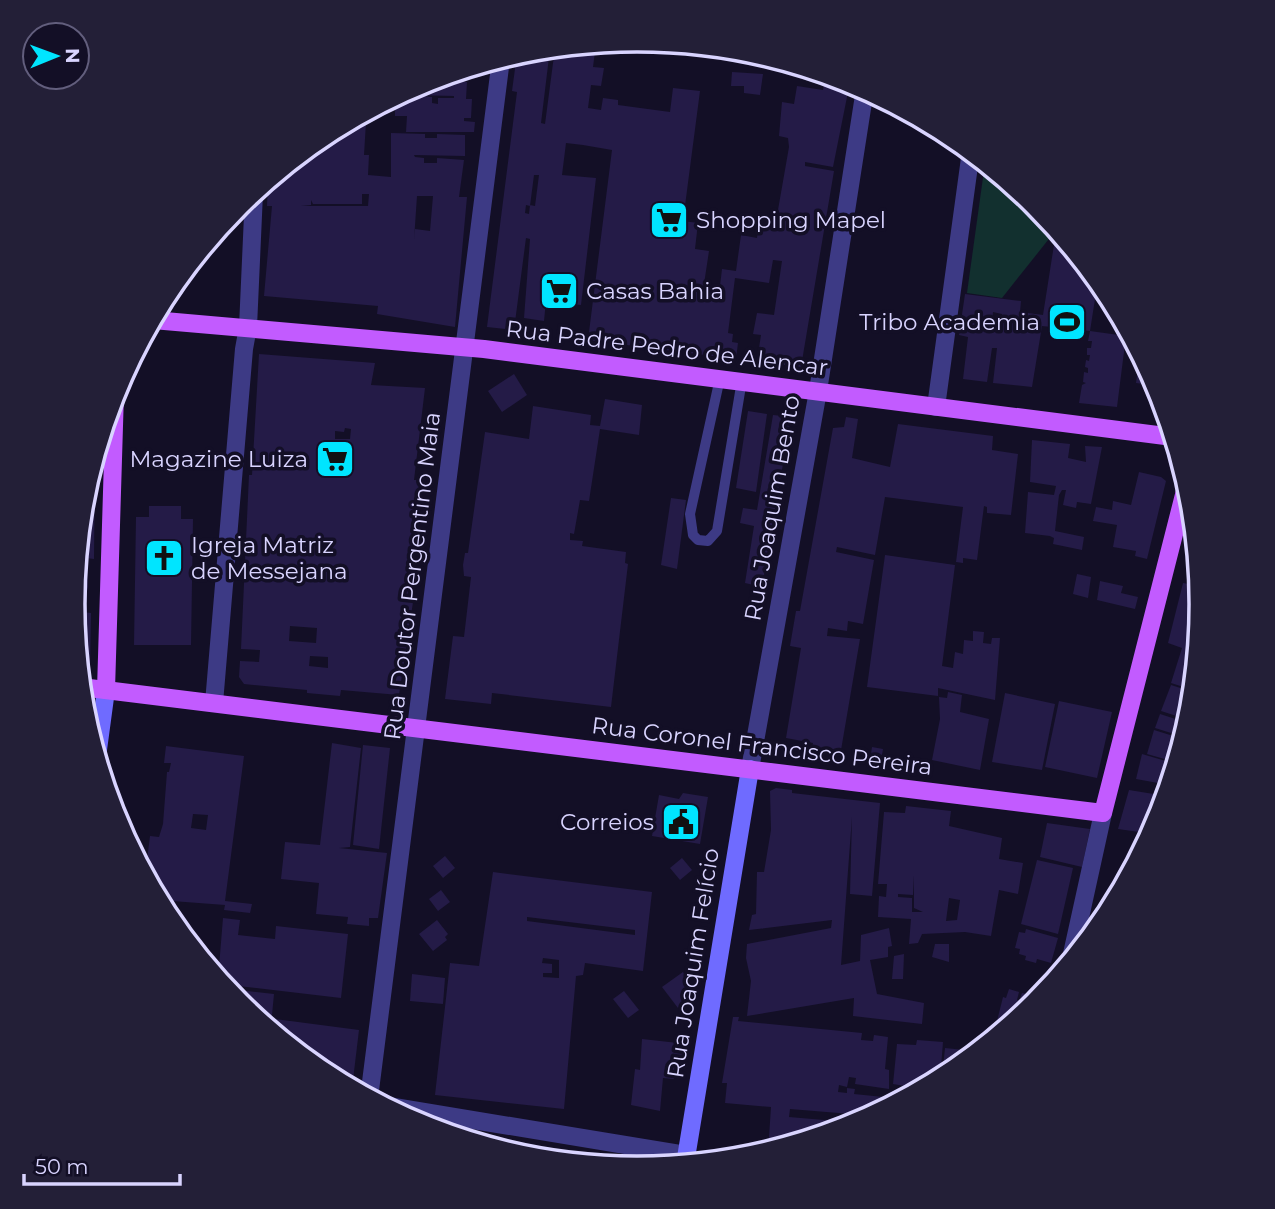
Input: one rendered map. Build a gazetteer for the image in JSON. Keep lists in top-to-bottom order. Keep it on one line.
{"streets":{"main road":["Rua Padre Pedro de Alencar","Rua Coronel Francisco Pereira","Rua Joaquim Felício"],"street":["Rua Joaquim Bento","Rua Doutor Pergentino Maia"]},"crossings":[["Rua Padre Pedro de Alencar","Rua Joaquim Bento"],["Rua Padre Pedro de Alencar","Rua Doutor Pergentino Maia"],["Rua Joaquim Bento","Rua Coronel Francisco Pereira"],["Rua Joaquim Bento","Rua Joaquim Felício"],["Rua Doutor Pergentino Maia","Rua Coronel Francisco Pereira"],["Rua Coronel Francisco Pereira","Rua Joaquim Felício"]],"places":{"supermarket":["Shopping Mapel","Casas Bahia","Magazine Luiza"],"sports":["Tribo Academia"],"church":["Igreja Matriz de Messejana"],"public building":["Correios"]},"scale_bar":"50 m","north":"right"}
